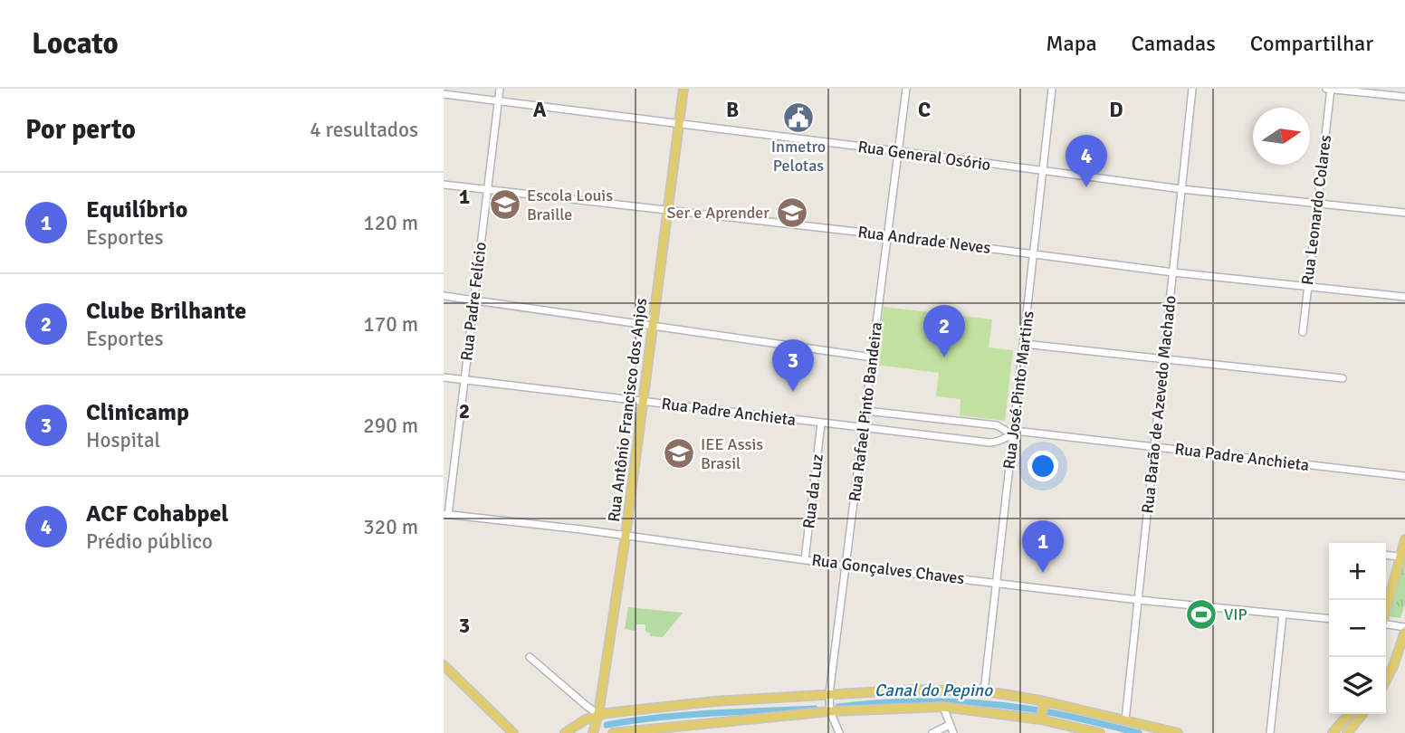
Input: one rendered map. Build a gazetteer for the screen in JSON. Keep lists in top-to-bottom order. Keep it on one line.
{"streets":{"main road":["Rua Antônio Francisco dos Anjos"],"street":["Rua General Osório","Rua Leonardo Colares","Rua Andrade Neves","Rua Padre Felício","Rua José Pinto Martins","Rua Barão de Azevedo Machado","Rua Padre Anchieta","Rua Rafael Pinto Bandeira","Rua da Luz","Rua Gonçalves Chaves"]},"crossings":[["Rua General Osório","Rua Leonardo Colares"],["Rua General Osório","Rua Padre Felício"],["Rua General Osório","Rua José Pinto Martins"],["Rua General Osório","Rua Barão de Azevedo Machado"],["Rua General Osório","Rua Antônio Francisco dos Anjos"],["Rua General Osório","Rua Rafael Pinto Bandeira"],["Rua Leonardo Colares","Rua Andrade Neves"],["Rua Andrade Neves","Rua Padre Felício"],["Rua Andrade Neves","Rua José Pinto Martins"],["Rua Andrade Neves","Rua Barão de Azevedo Machado"],["Rua Andrade Neves","Rua Antônio Francisco dos Anjos"],["Rua Andrade Neves","Rua Rafael Pinto Bandeira"],["Rua Padre Felício","Rua Padre Anchieta"],["Rua Padre Felício","Rua Gonçalves Chaves"],["Rua José Pinto Martins","Rua Padre Anchieta"],["Rua José Pinto Martins","Rua Gonçalves Chaves"],["Rua Barão de Azevedo Machado","Rua Padre Anchieta"],["Rua Barão de Azevedo Machado","Rua Gonçalves Chaves"],["Rua Antônio Francisco dos Anjos","Rua Padre Anchieta"],["Rua Antônio Francisco dos Anjos","Rua Gonçalves Chaves"],["Rua Padre Anchieta","Rua Rafael Pinto Bandeira"],["Rua Padre Anchieta","Rua da Luz"],["Rua Rafael Pinto Bandeira","Rua Gonçalves Chaves"],["Rua da Luz","Rua Gonçalves Chaves"]],"water":["Canal do Pepino"],"places":{"public building":["Inmetro Pelotas"],"school or university":["Escola Louis Braille","Ser e Aprender","IEE Assis Brasil"],"sports":["VIP"]},"north":"right","page":{"header":"Locato","nav":["Mapa","Camadas","Compartilhar"],"heading":["Por perto","4 resultados"],"pins":["4","2","3","1"],"list":[{"mark":"1","name":"Equilíbrio","note":"Esportes","value":"120 m"},{"mark":"2","name":"Clube Brilhante","note":"Esportes","value":"170 m"},{"mark":"3","name":"Clinicamp","note":"Hospital","value":"290 m"},{"mark":"4","name":"ACF Cohabpel","note":"Prédio público","value":"320 m"}],"map_buttons":["+","−"]},"grid":{"columns":["A","B","C","D"],"rows":["1","2","3"]}}
